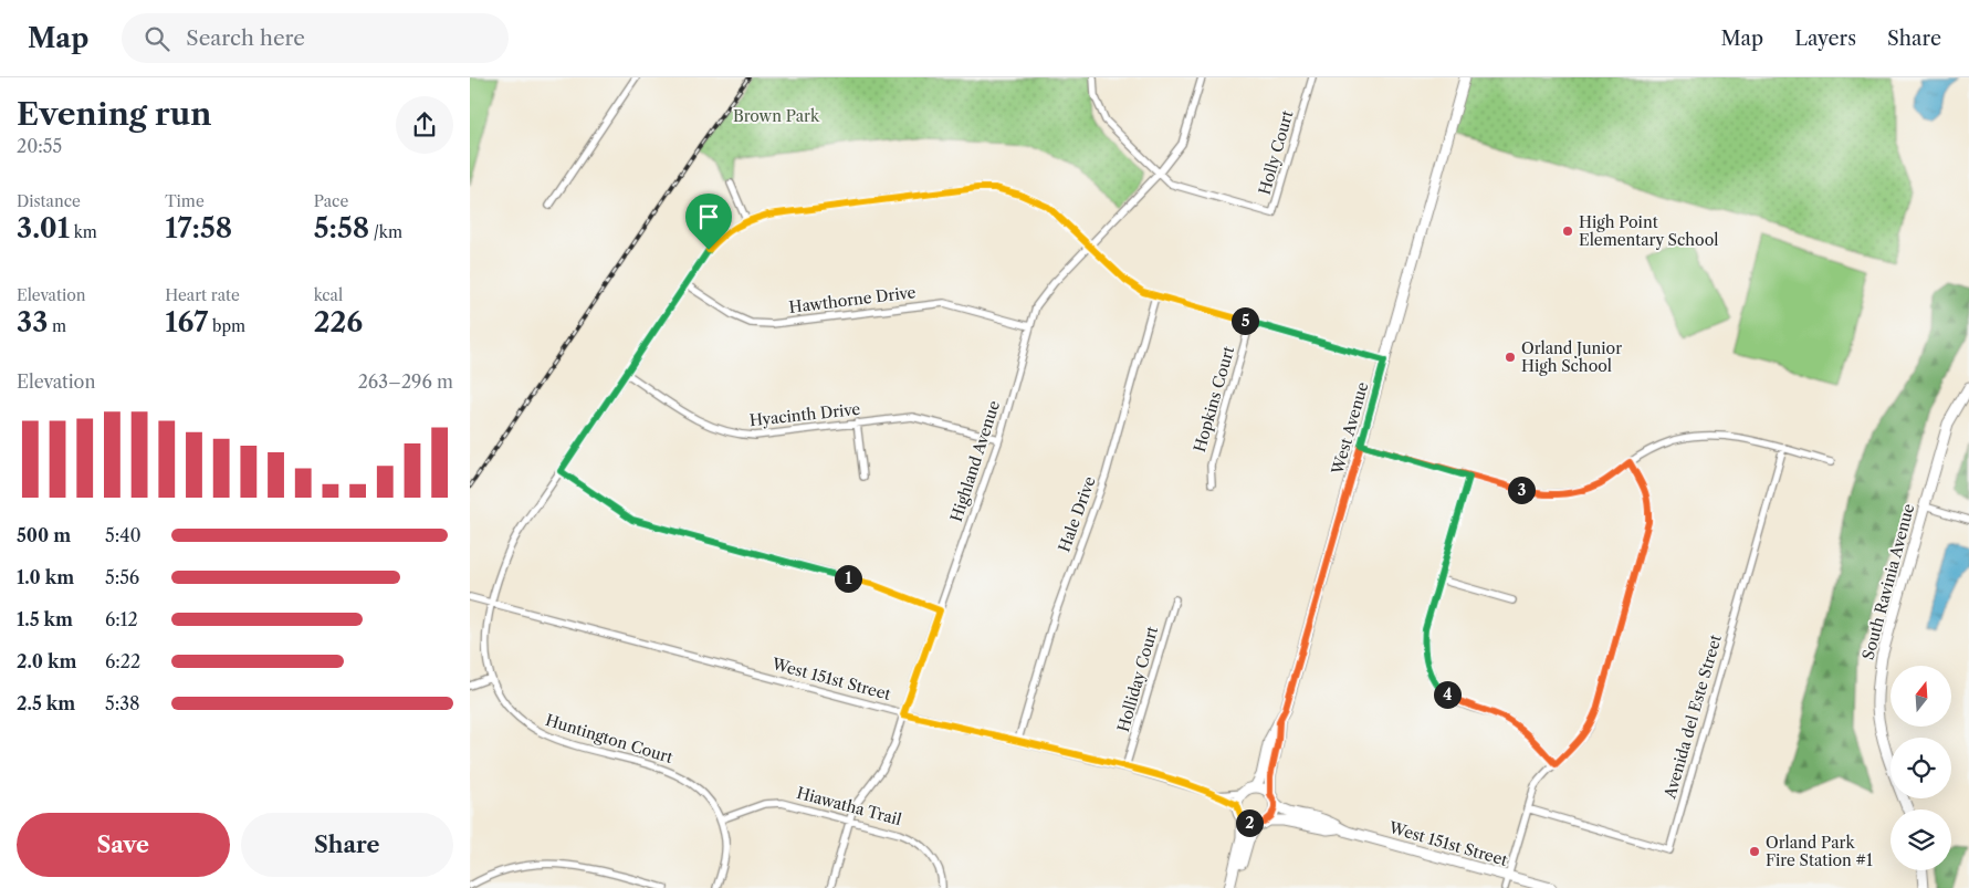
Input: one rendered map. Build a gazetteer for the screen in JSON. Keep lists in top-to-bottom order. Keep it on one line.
{"streets":{"street":["Holly Court","Hawthorne Drive","Hopkins Court","Hyacinth Drive","West Avenue","Highland Avenue","Hale Drive","South Ravinia Avenue","West 151st Street","Holliday Court","Avenida del Este Street","Huntington Court","Hiawatha Trail"]},"crossings":[["Holly Court","Highland Avenue"],["Hawthorne Drive","Highland Avenue"],["Hawthorne Drive","Huntington Court"],["Hopkins Court","Huntington Court"],["Hyacinth Drive","Highland Avenue"],["Hyacinth Drive","Huntington Court"],["West Avenue","West 151st Street"],["West Avenue","Huntington Court"],["Highland Avenue","West 151st Street"],["Highland Avenue","Huntington Court"],["Highland Avenue","Hiawatha Trail"],["Hale Drive","West 151st Street"],["Hale Drive","Huntington Court"],["West 151st Street","Holliday Court"],["West 151st Street","Huntington Court"],["Huntington Court","Hiawatha Trail"]],"parks":["Brown Park"],"places":["High Point Elementary School","Orland Junior High School","Orland Park Fire Station #1"],"north":"top","page":{"header":"Map","search":"Search here","nav":["Map","Layers","Share"],"heading":["Evening run","20:55"],"stats":[["Distance","3.01 km"],["Time","17:58"],["Pace","5:58 /km"],["Elevation","33 m"],["Heart rate","167 bpm"],["kcal","226"]],"pins":["5","3","1","4","2"],"chart":["Elevation","263–296 m"],"list":[{"name":"500 m","note":"5:40"},{"name":"1.0 km","note":"5:56"},{"name":"1.5 km","note":"6:12"},{"name":"2.0 km","note":"6:22"},{"name":"2.5 km","note":"5:38"}],"buttons":["Save","Share"]}}
